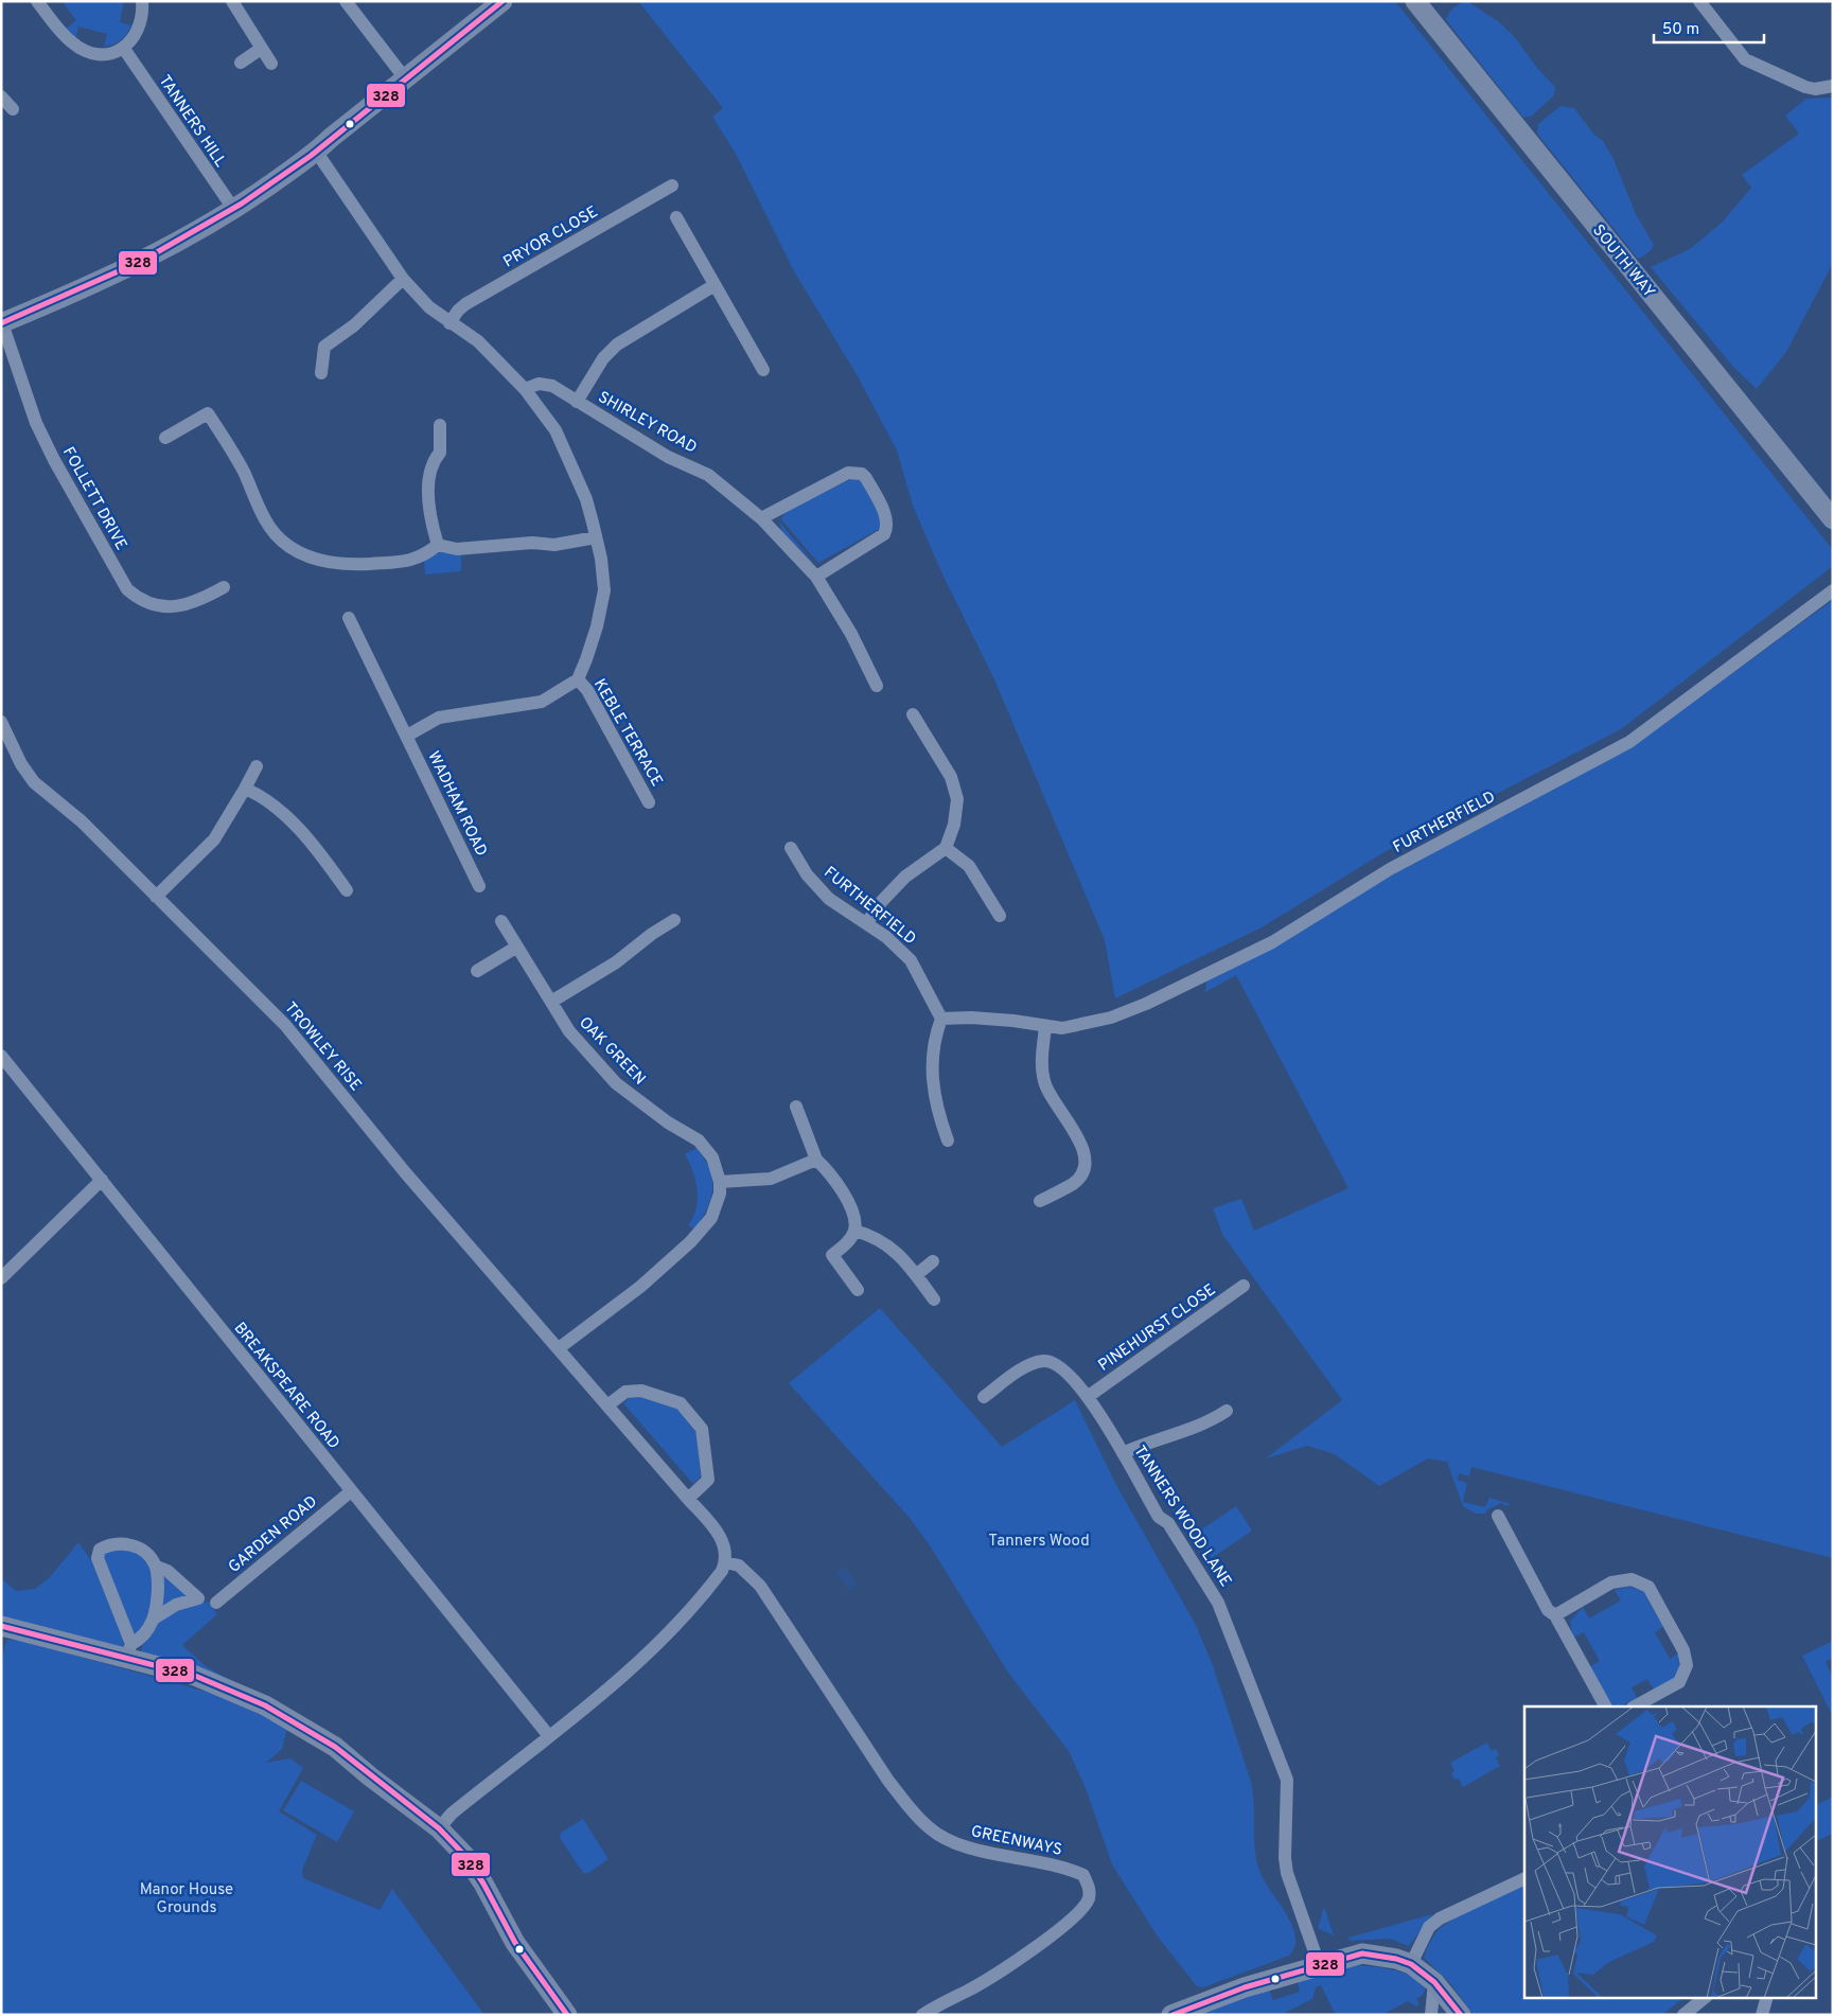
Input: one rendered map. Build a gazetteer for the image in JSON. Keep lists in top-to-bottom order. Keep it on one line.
{"streets":{"street":["TANNERS HILL","PRYOR CLOSE","SOUTH WAY","SHIRLEY ROAD","FOLLETT DRIVE","KEBLE TERRACE","WADHAM ROAD","FURTHERFIELD","TROWLEY RISE","OAK GREEN","PINEHURST CLOSE","BREAKSPEARE ROAD","TANNERS WOOD LANE","GARDEN ROAD","GREENWAYS"]},"crossings":[["TROWLEY RISE","OAK GREEN"],["TROWLEY RISE","GREENWAYS"],["PINEHURST CLOSE","TANNERS WOOD LANE"],["BREAKSPEARE ROAD","GARDEN ROAD"]],"parks":["Tanners Wood","Manor House Grounds"],"lines":["transit line 328"],"scale_bar":"50 m"}
